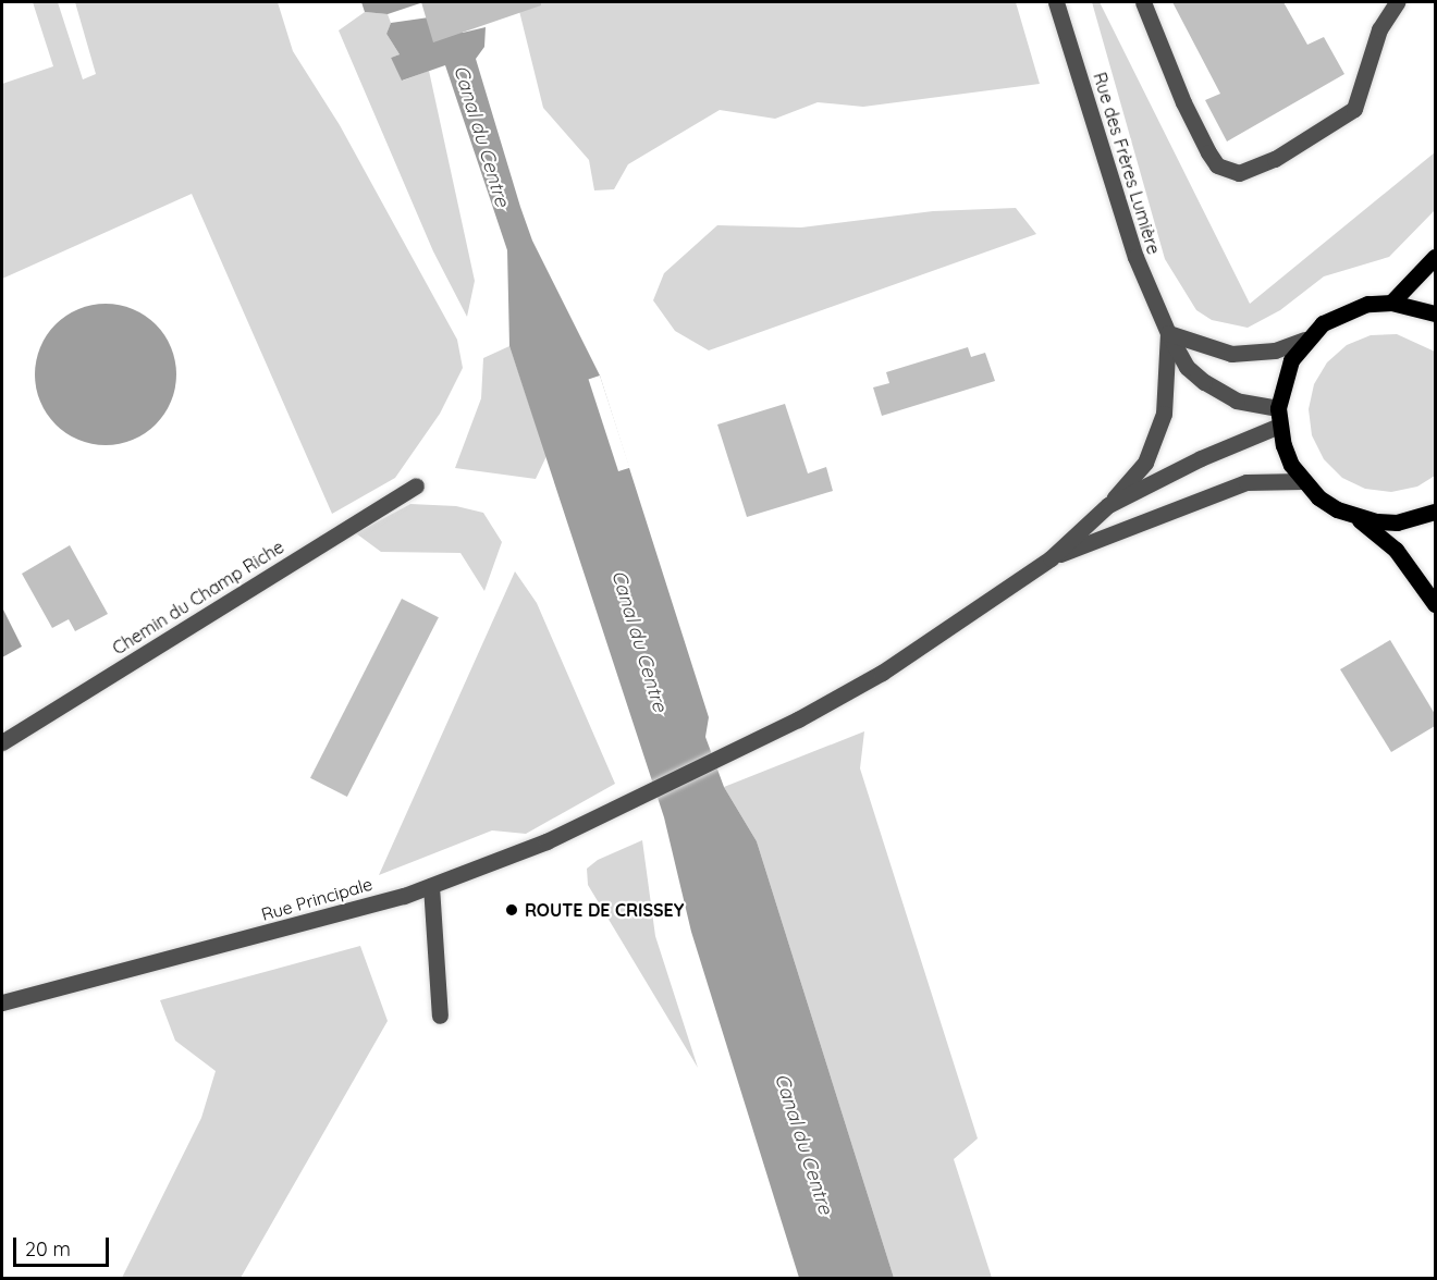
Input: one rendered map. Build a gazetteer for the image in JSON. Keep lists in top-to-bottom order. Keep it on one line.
{"streets":{"street":["Rue des Frères Lumière","Chemin du Champ Riche","Rue Principale"]},"water":["Canal du Centre"],"places":["ROUTE DE CRISSEY"],"scale_bar":"20 m"}
